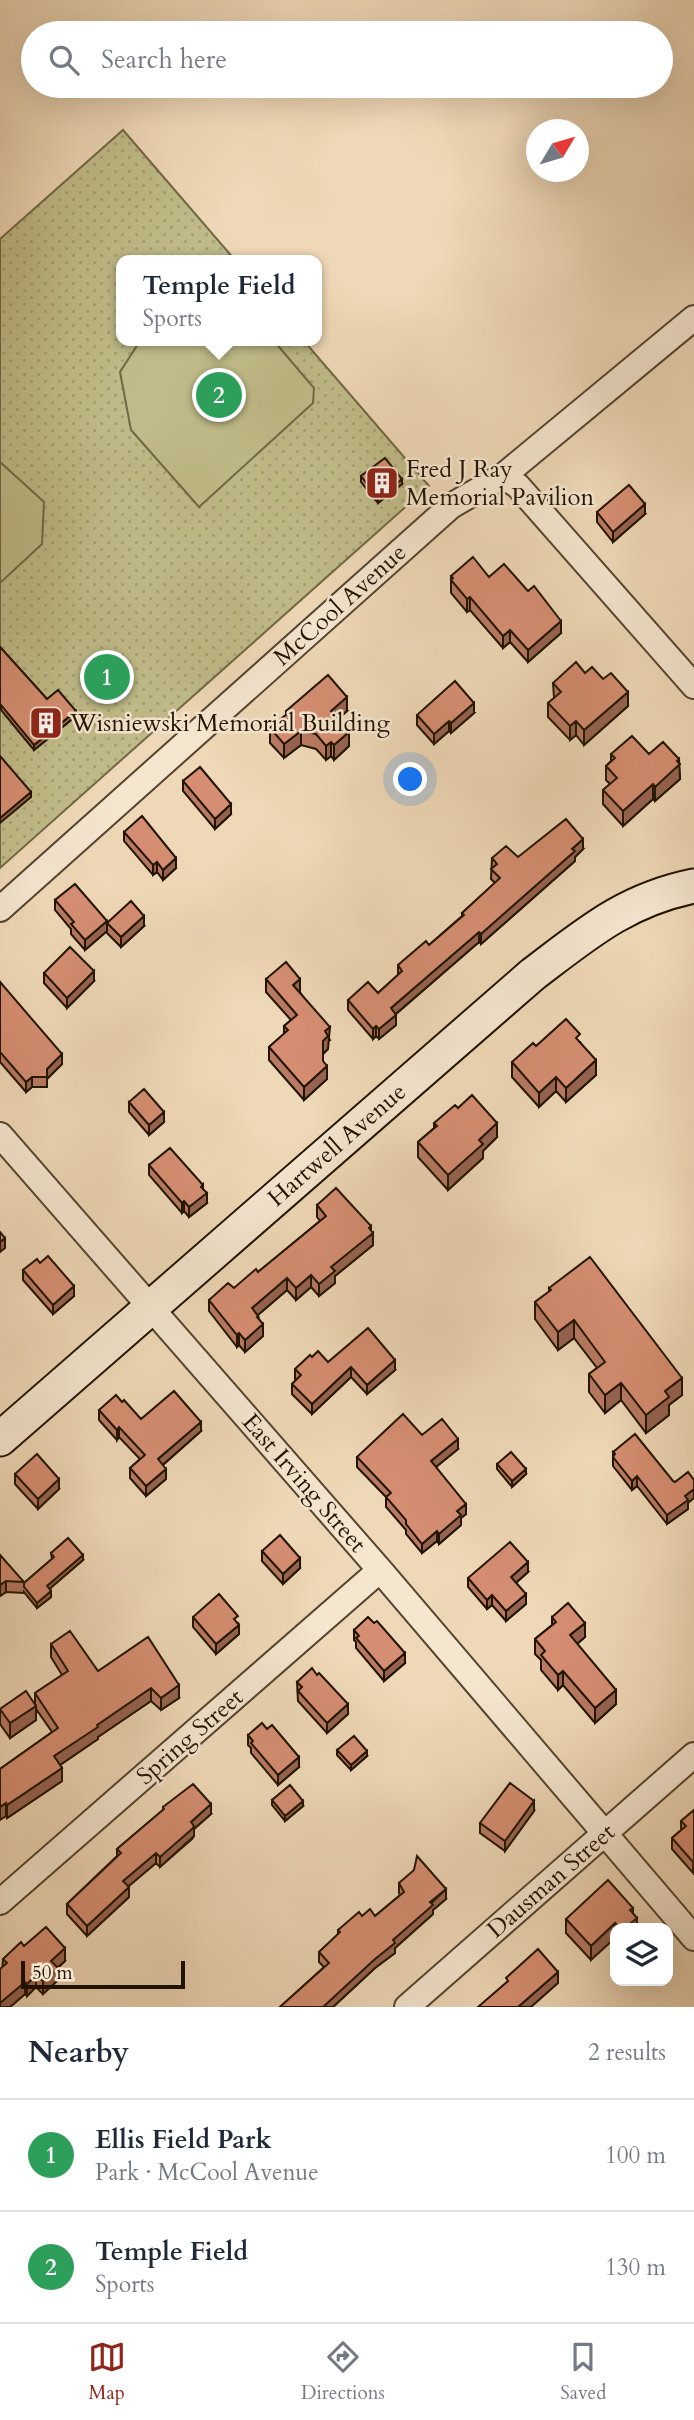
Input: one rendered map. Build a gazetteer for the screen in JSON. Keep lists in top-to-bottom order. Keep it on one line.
{"streets":{"street":["McCool Avenue","Hartwell Avenue","East Irving Street","Spring Street","Dausman Street"]},"crossings":[["Hartwell Avenue","East Irving Street"],["East Irving Street","Spring Street"],["East Irving Street","Dausman Street"]],"places":{"building":["Fred J Ray Memorial Pavilion","Wisniewski Memorial Building"]},"scale_bar":"50 m","north":"top right","page":{"search":"Search here","popup":["Temple Field","Sports"],"pins":["2","1"],"scale":"50 m","heading":["Nearby","2 results"],"list":[{"mark":"1","name":"Ellis Field Park","note":"Park · McCool Avenue","value":"100 m"},{"mark":"2","name":"Temple Field","note":"Sports","value":"130 m"}],"nav":["Map","Directions","Saved"]}}
